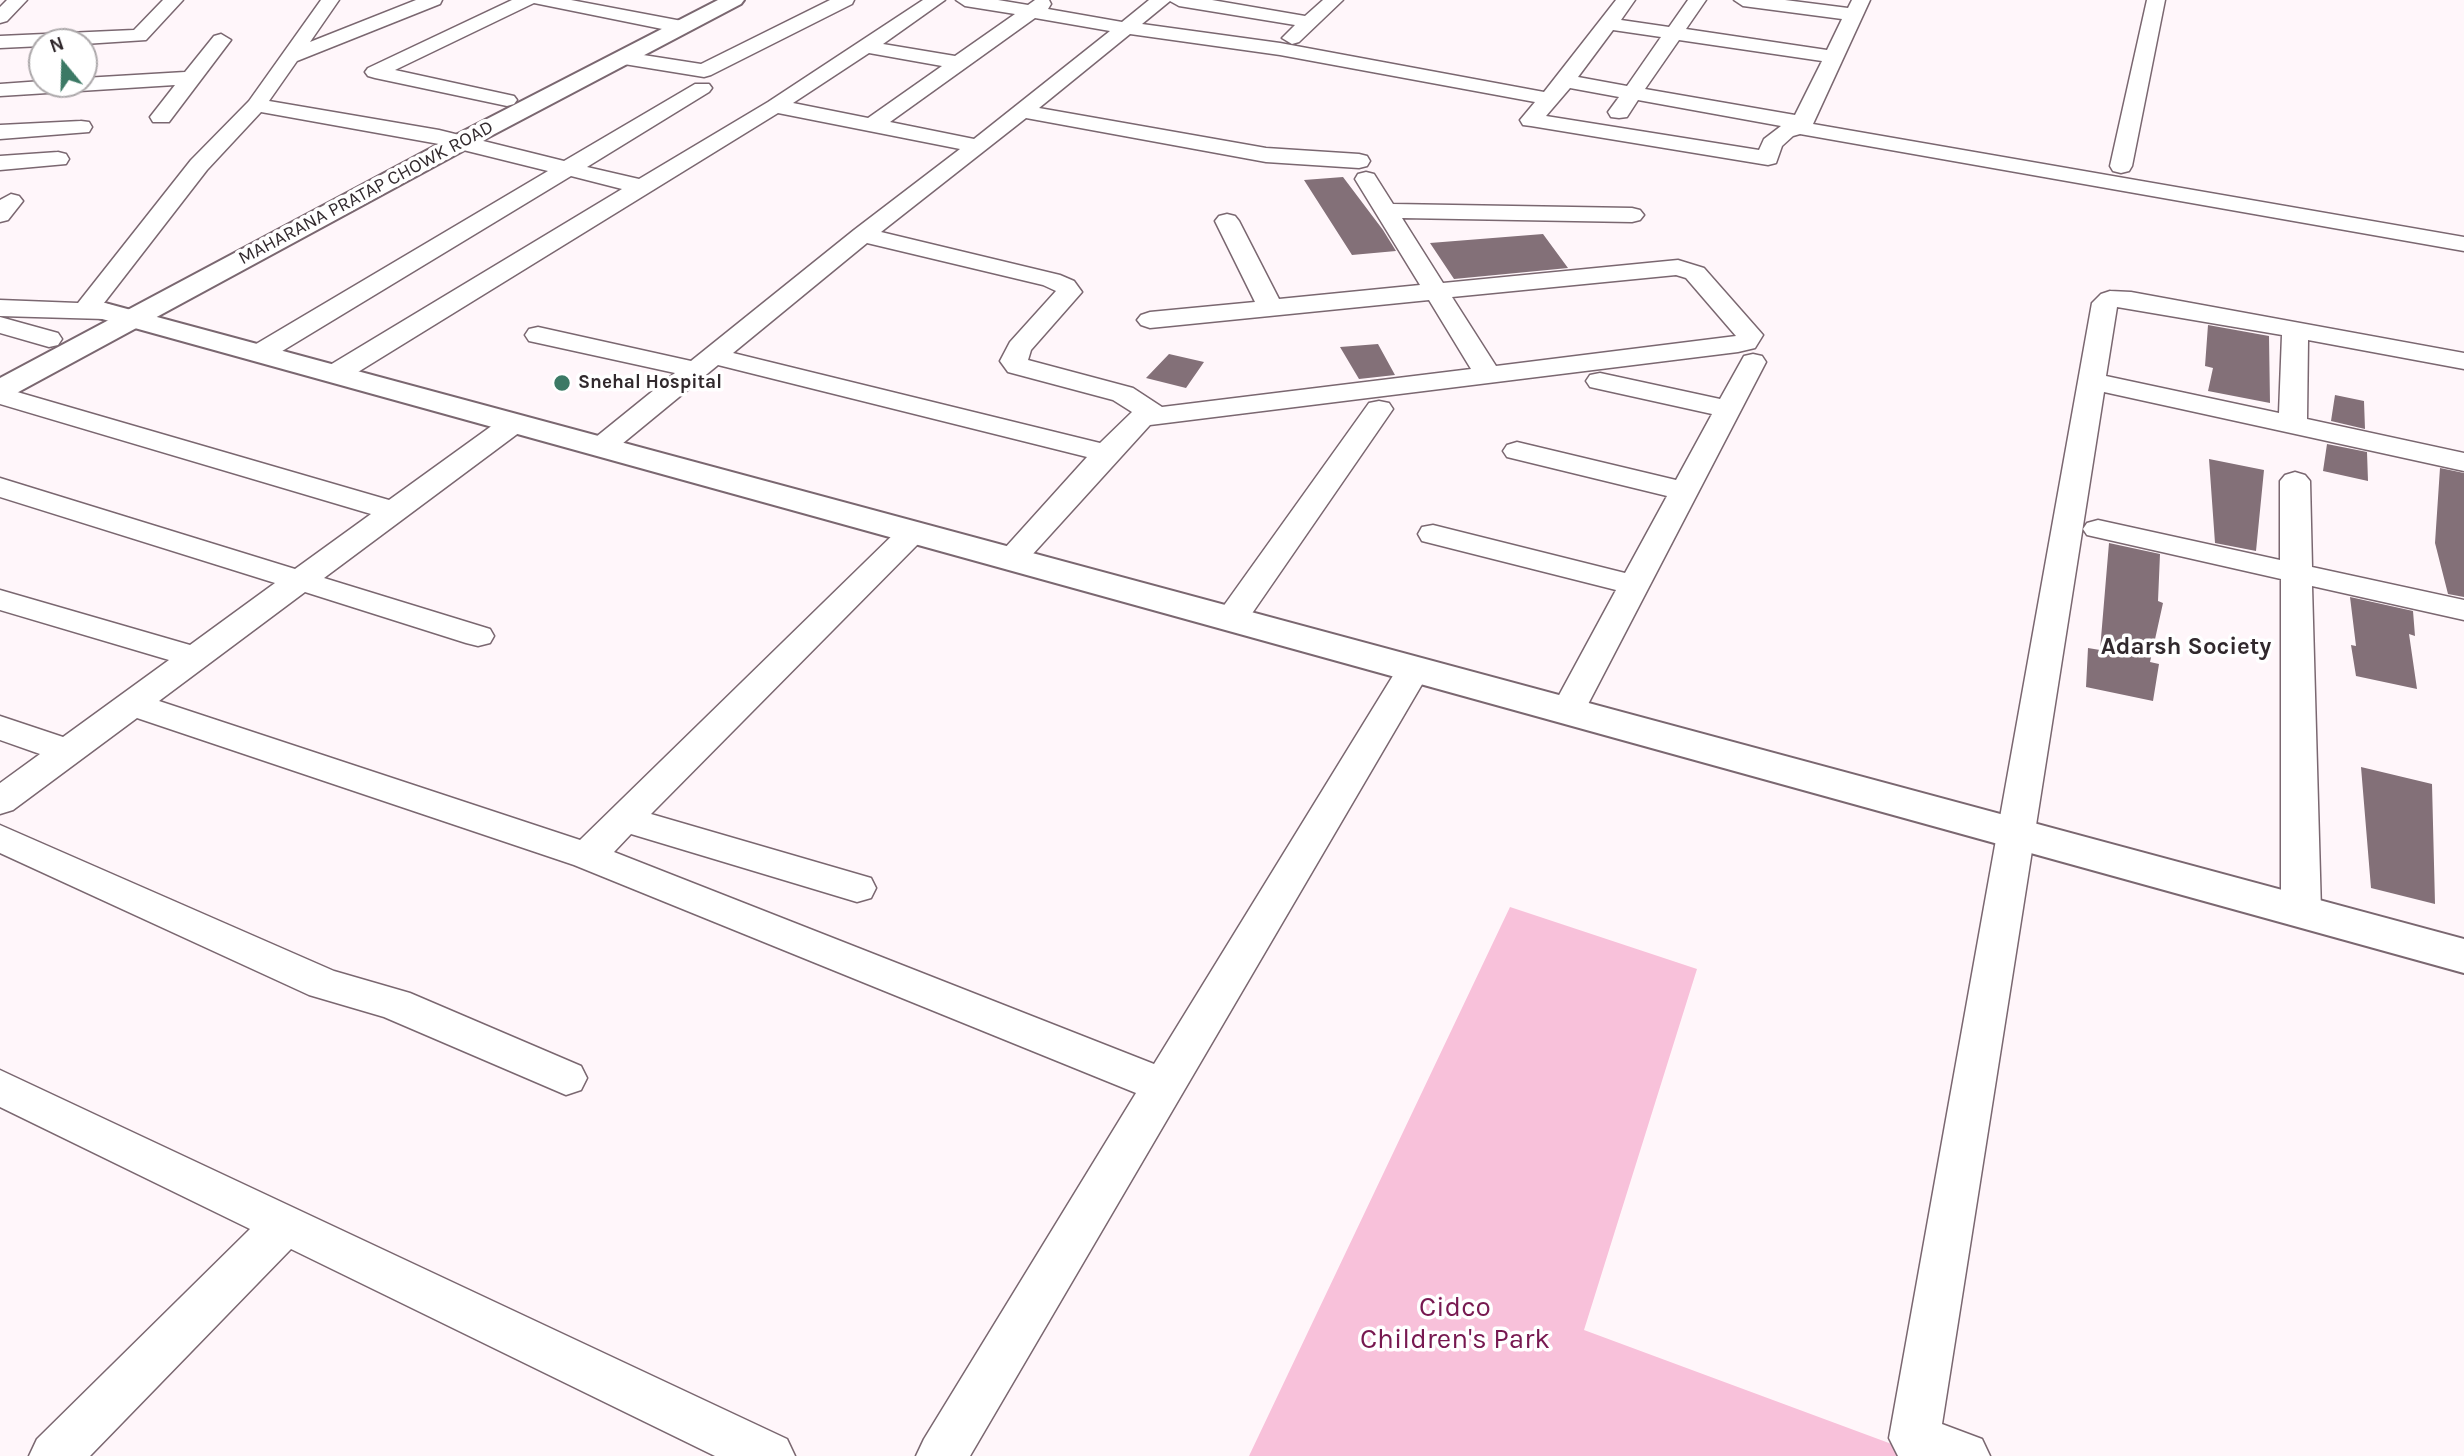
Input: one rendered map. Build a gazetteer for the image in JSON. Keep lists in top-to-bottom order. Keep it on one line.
{"streets":{"street":["MAHARANA PRATAP CHOWK ROAD"]},"districts":["Adarsh Society"],"parks":["Cidco Children's Park"],"places":["Snehal Hospital"],"north":"top"}
